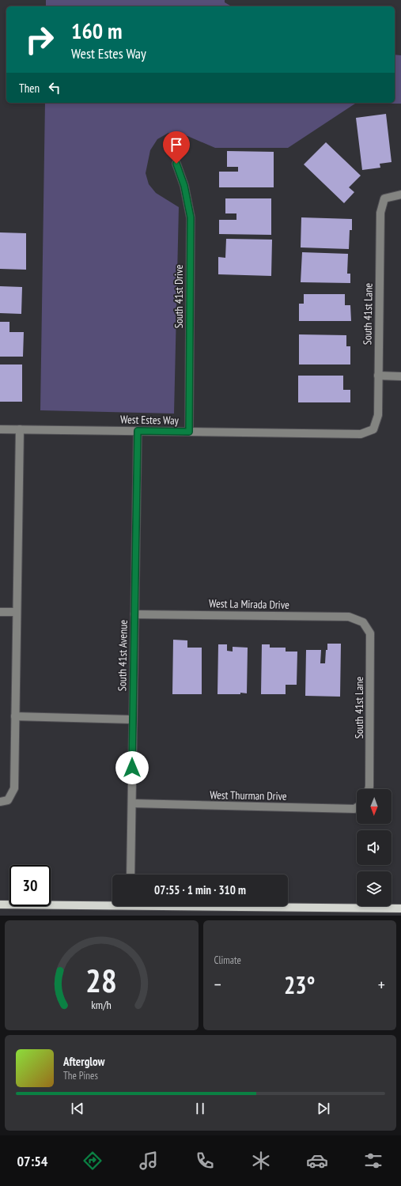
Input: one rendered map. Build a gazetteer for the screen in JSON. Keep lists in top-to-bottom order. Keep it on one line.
{"streets":{"street":["South 41st Drive","South 41st Lane","West Estes Way","West La Mirada Drive","South 41st Avenue","West Thurman Drive"]},"crossings":[["South 41st Drive","West Estes Way"],["South 41st Lane","West Estes Way"],["South 41st Lane","West La Mirada Drive"],["West Estes Way","South 41st Avenue"],["West La Mirada Drive","South 41st Avenue"],["South 41st Avenue","West Thurman Drive"]],"north":"bottom","page":{"turn":["160 m","West Estes Way"],"then":"Then","limit":"30","trip":"07:55 · 1 min · 310 m","tile":"Climate","heat":["−","23°","+"],"song":["Afterglow","The Pines"],"tabs":"07:54","gauge":["28","km/h"]}}
